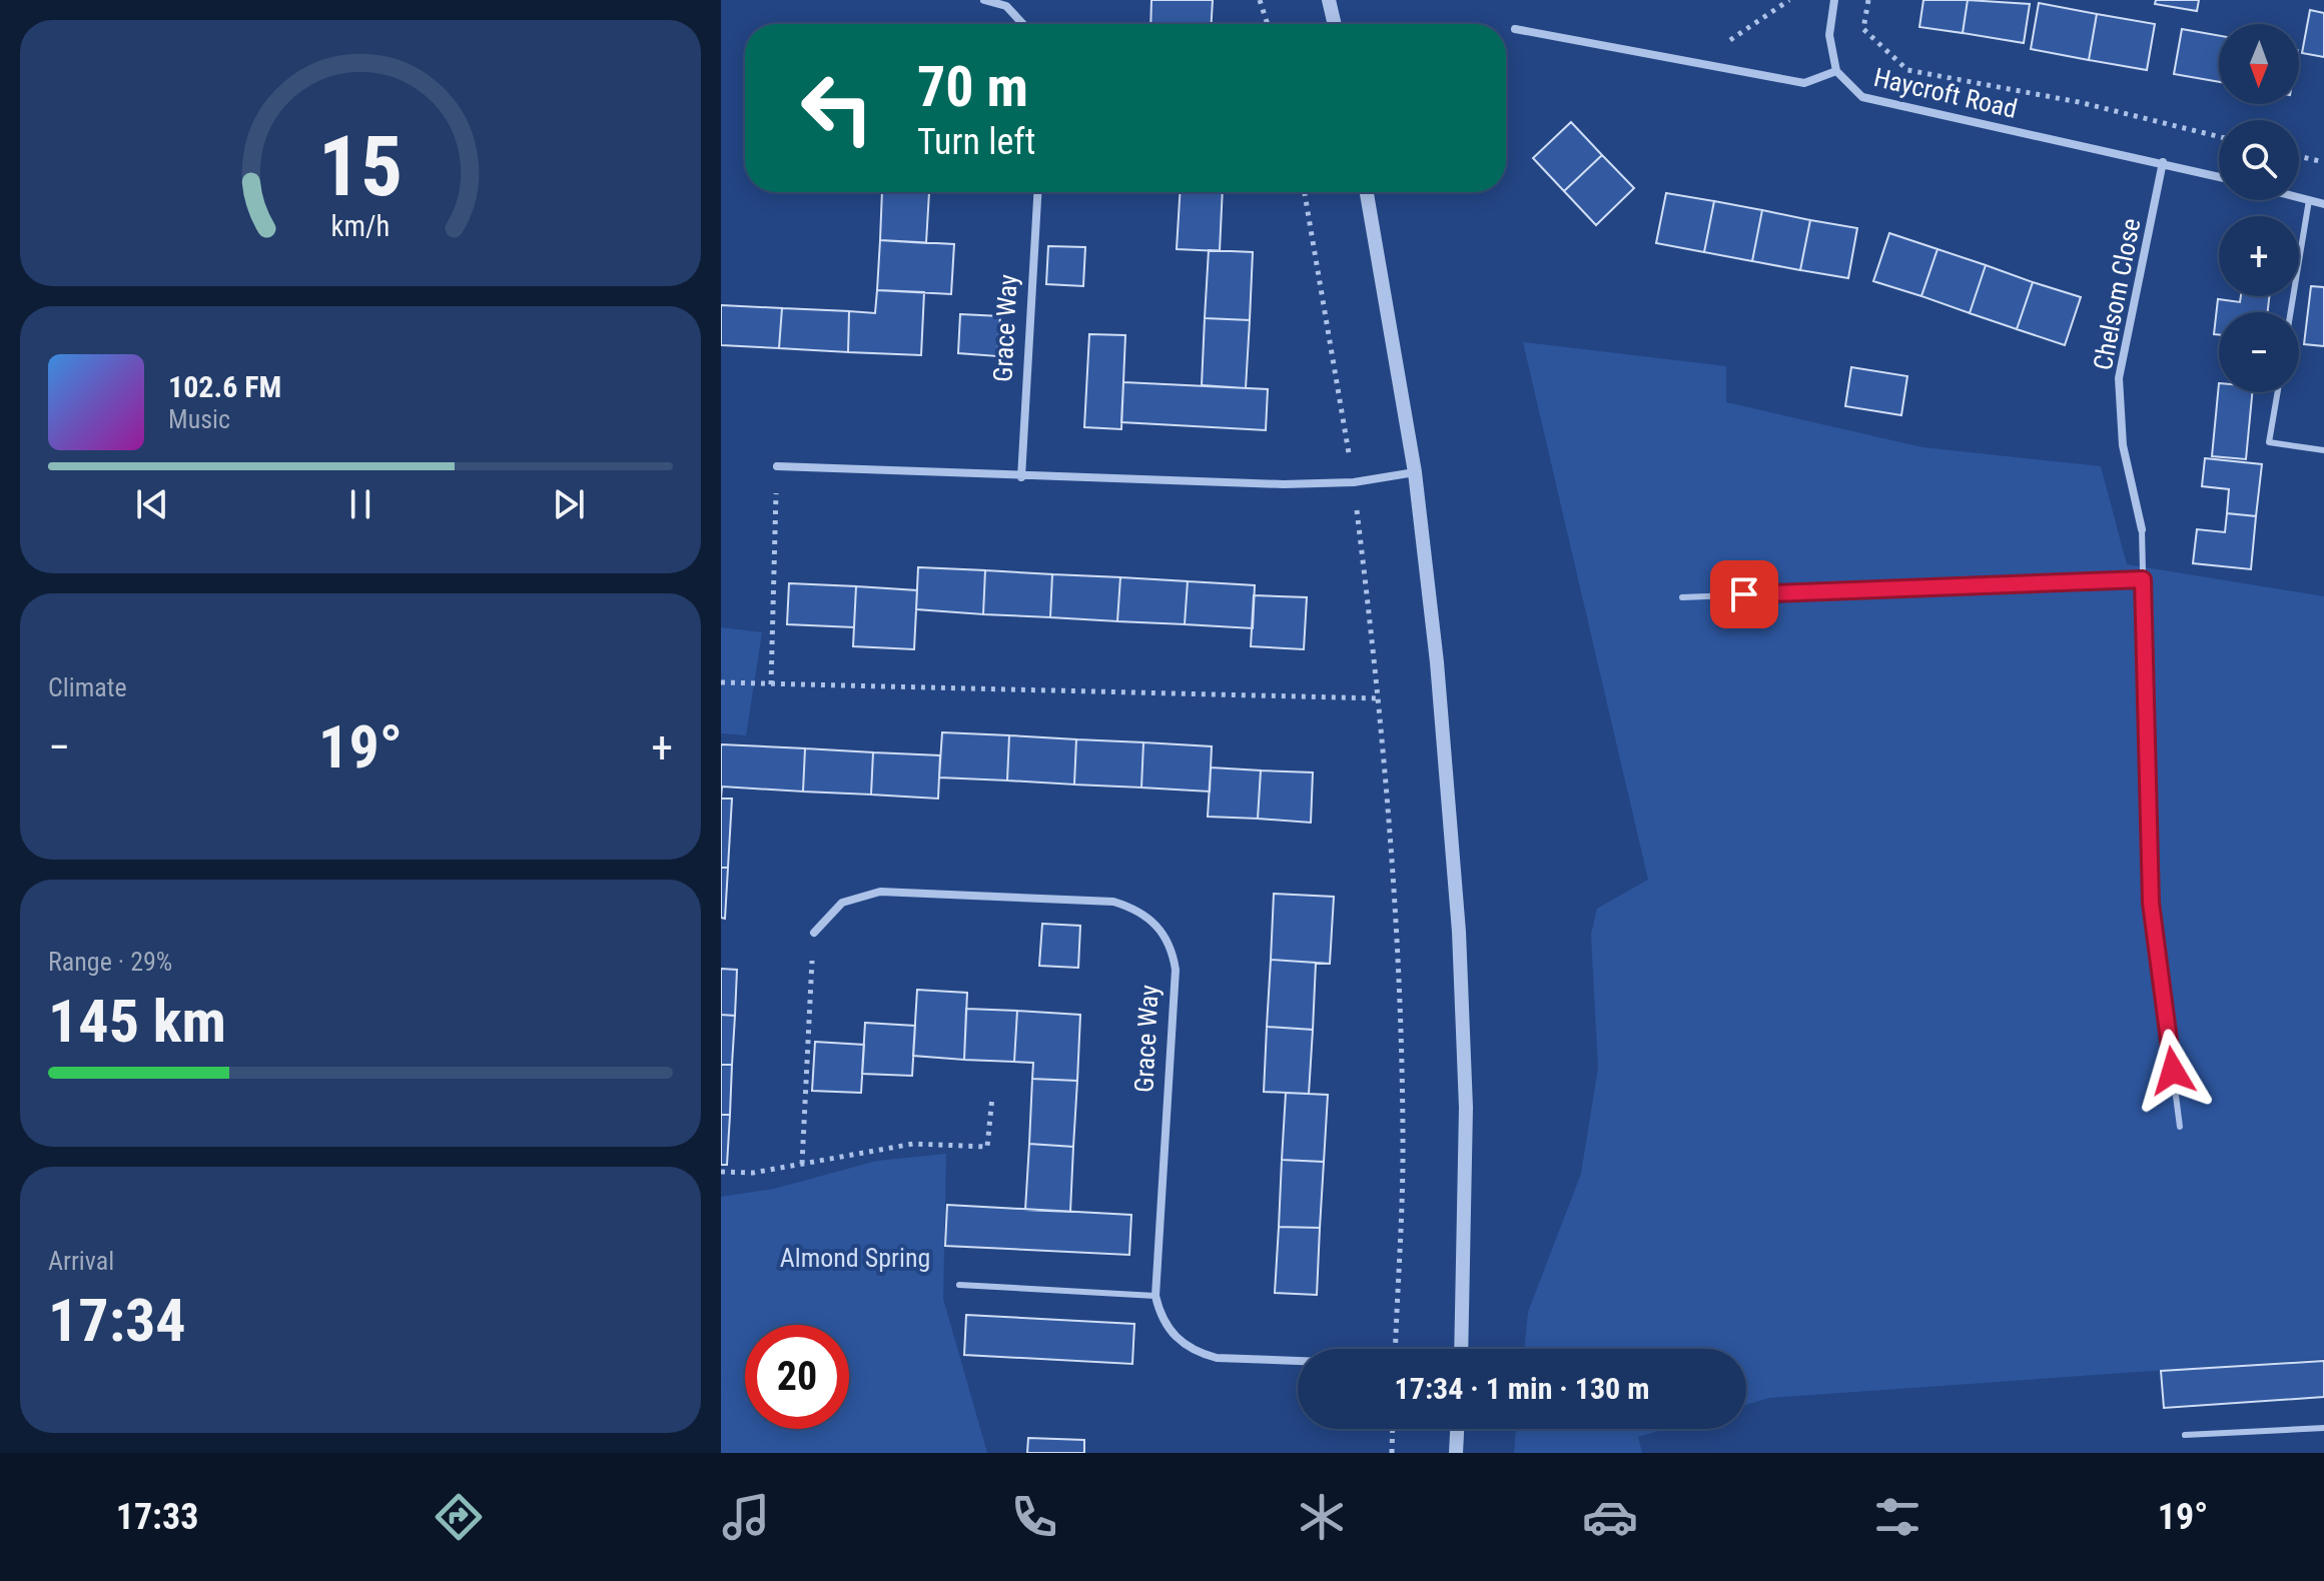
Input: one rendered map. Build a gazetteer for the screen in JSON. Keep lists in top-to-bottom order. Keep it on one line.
{"streets":{"street":["Haycroft Road","Chelsom Close","Grace Way"]},"crossings":[["Haycroft Road","Chelsom Close"]],"parks":["Almond Spring"],"north":"bottom","page":{"map_buttons":["+","−"],"turn":["70 m","Turn left"],"song":["102.6 FM","Music"],"tile":["Climate",["Range · 29%","145 km"],["Arrival","17:34"]],"heat":["−","19°","+"],"limit":"20","trip":"17:34 · 1 min · 130 m","tabs":["17:33","19°"],"gauge":["15","km/h"]}}
